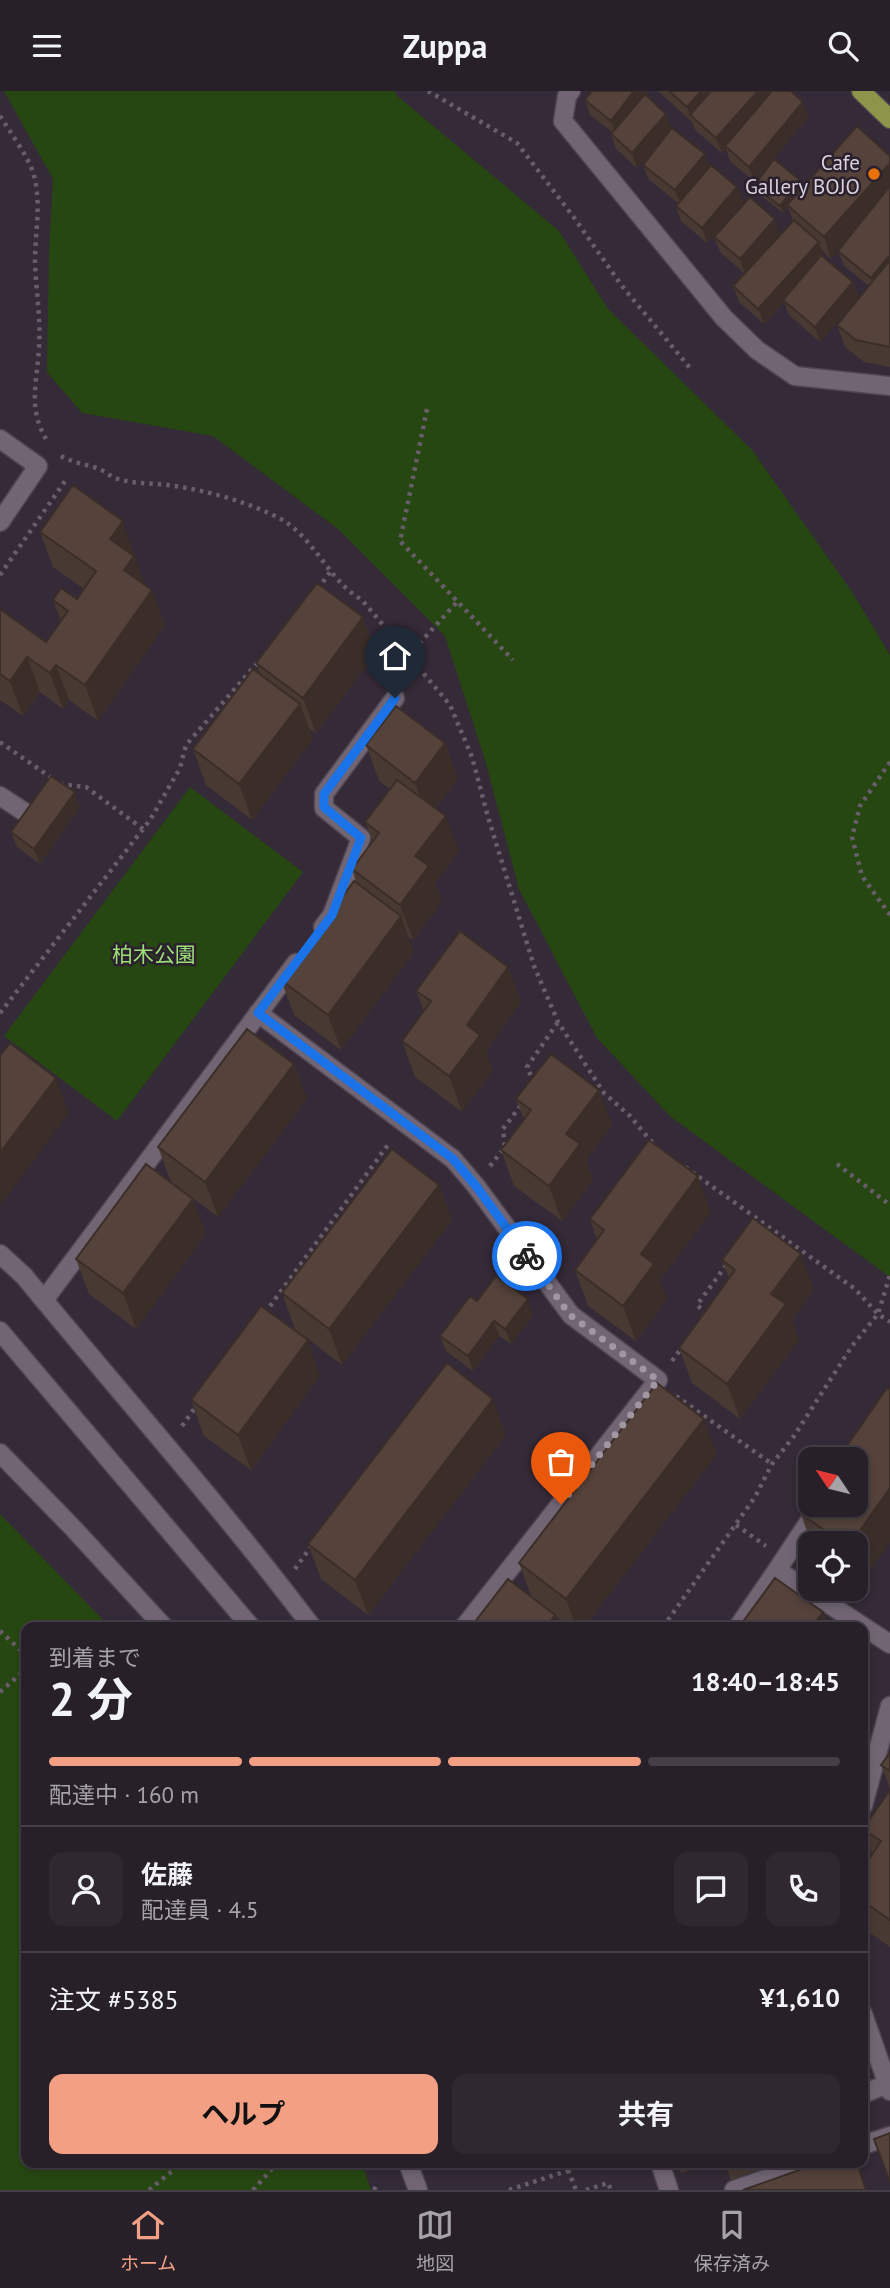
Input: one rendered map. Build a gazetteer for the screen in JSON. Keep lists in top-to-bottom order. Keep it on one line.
{"parks":["柏木公園"],"places":["Cafe Gallery BOJO"],"north":"top left","page":{"header":"Zuppa","heading":["2 分","到着まで","18:40–18:45"],"panel":["佐藤","配達員 · 4.5","注文 #5385","¥1,610"],"bar":"配達中 · 160 m","buttons":["ヘルプ","共有"],"tabs":["ホーム","地図","保存済み"]}}
